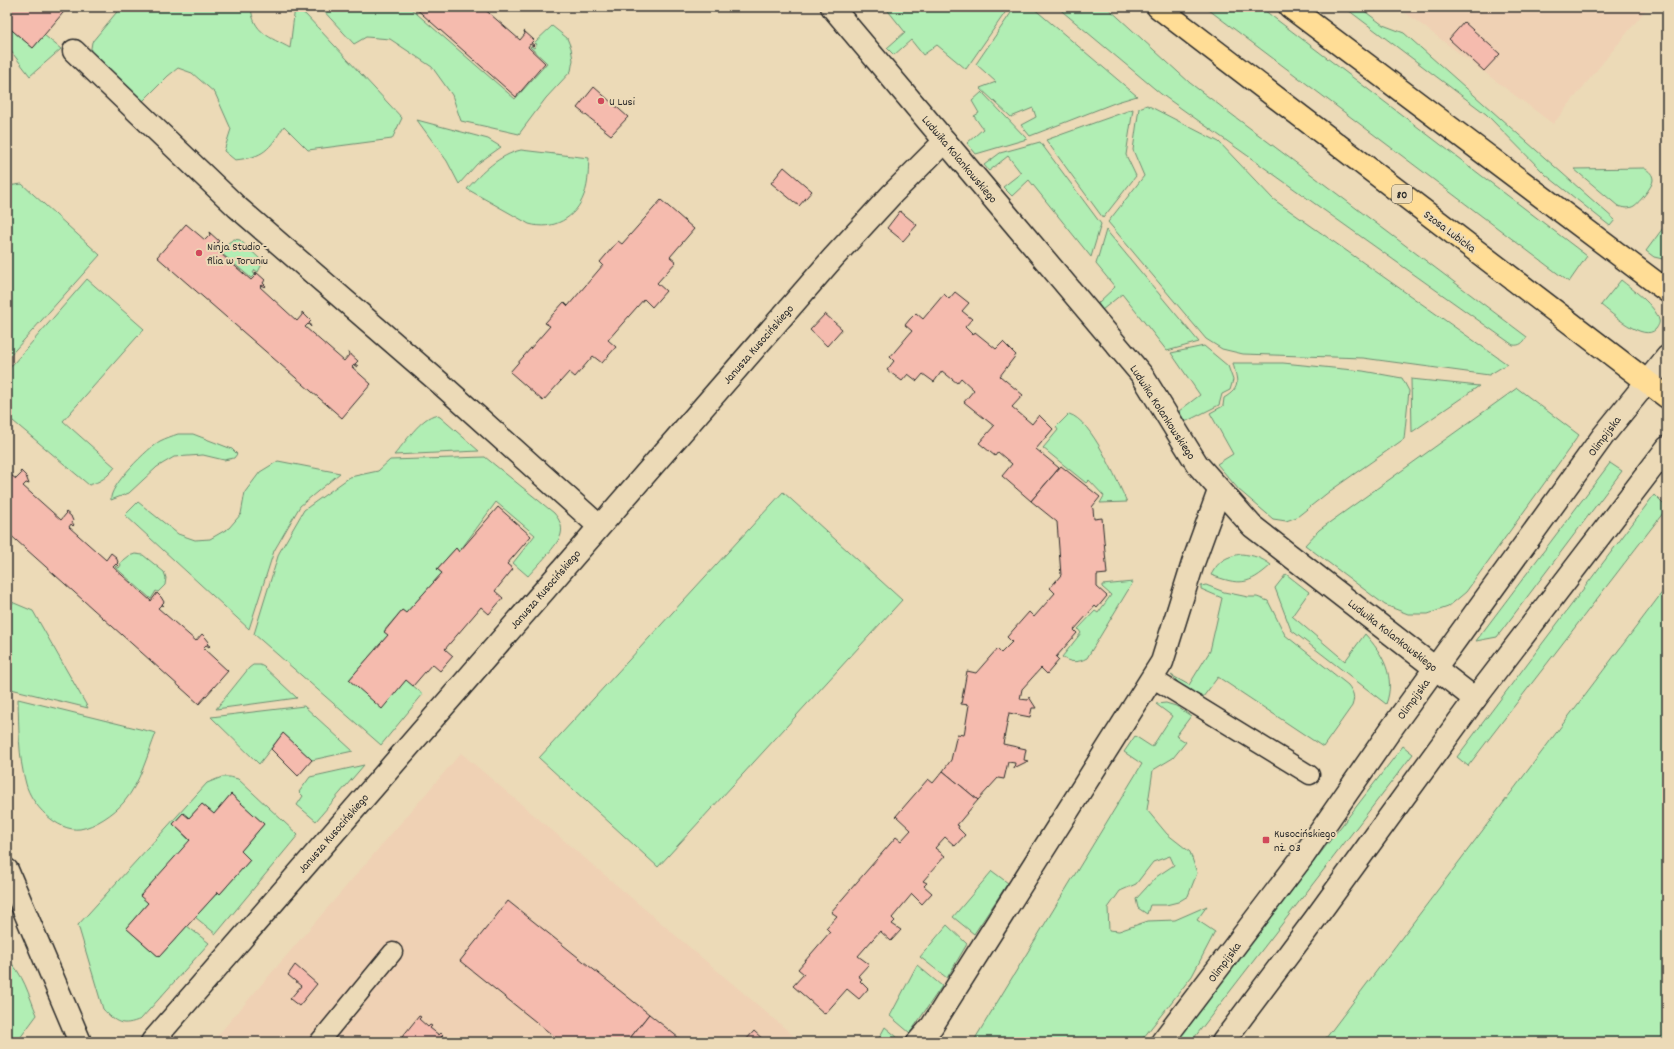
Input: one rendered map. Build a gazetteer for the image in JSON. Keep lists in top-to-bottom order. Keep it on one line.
{"streets":{"main road":["80","Szosa Lubicka"],"street":["Ludwika Kolankowskiego","Janusza Kusocińskiego","Olimpijska"]},"crossings":[["Ludwika Kolankowskiego","Janusza Kusocińskiego"],["Ludwika Kolankowskiego","Olimpijska"],["Szosa Lubicka","Olimpijska"]],"places":{"other":["U Lusi","Ninja Studio - filia w Toruniu"],"transit":["Kusocińskiego nż. 03"]}}
